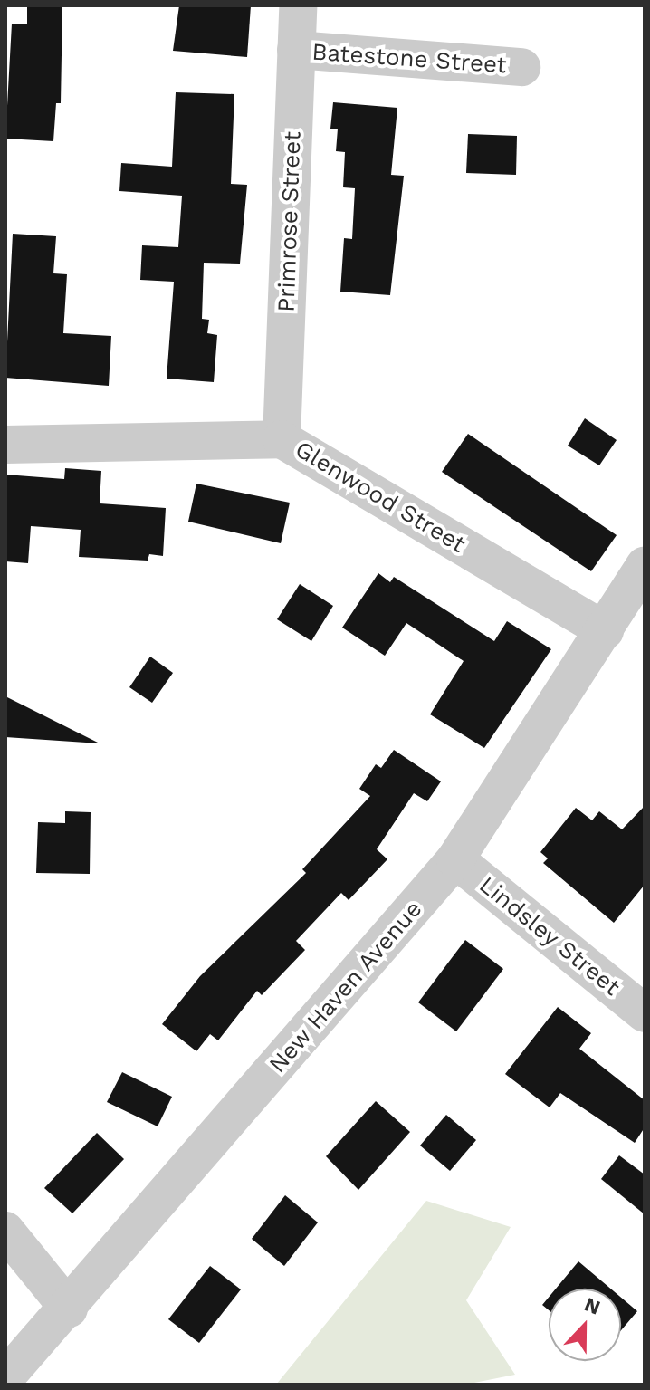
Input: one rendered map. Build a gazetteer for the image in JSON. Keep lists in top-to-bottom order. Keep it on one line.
{"streets":{"street":["Batestone Street","Primrose Street","Glenwood Street","Lindsley Street","New Haven Avenue"]},"crossings":[["Batestone Street","Primrose Street"],["Primrose Street","Glenwood Street"],["Glenwood Street","New Haven Avenue"],["Lindsley Street","New Haven Avenue"]],"north":"top"}
